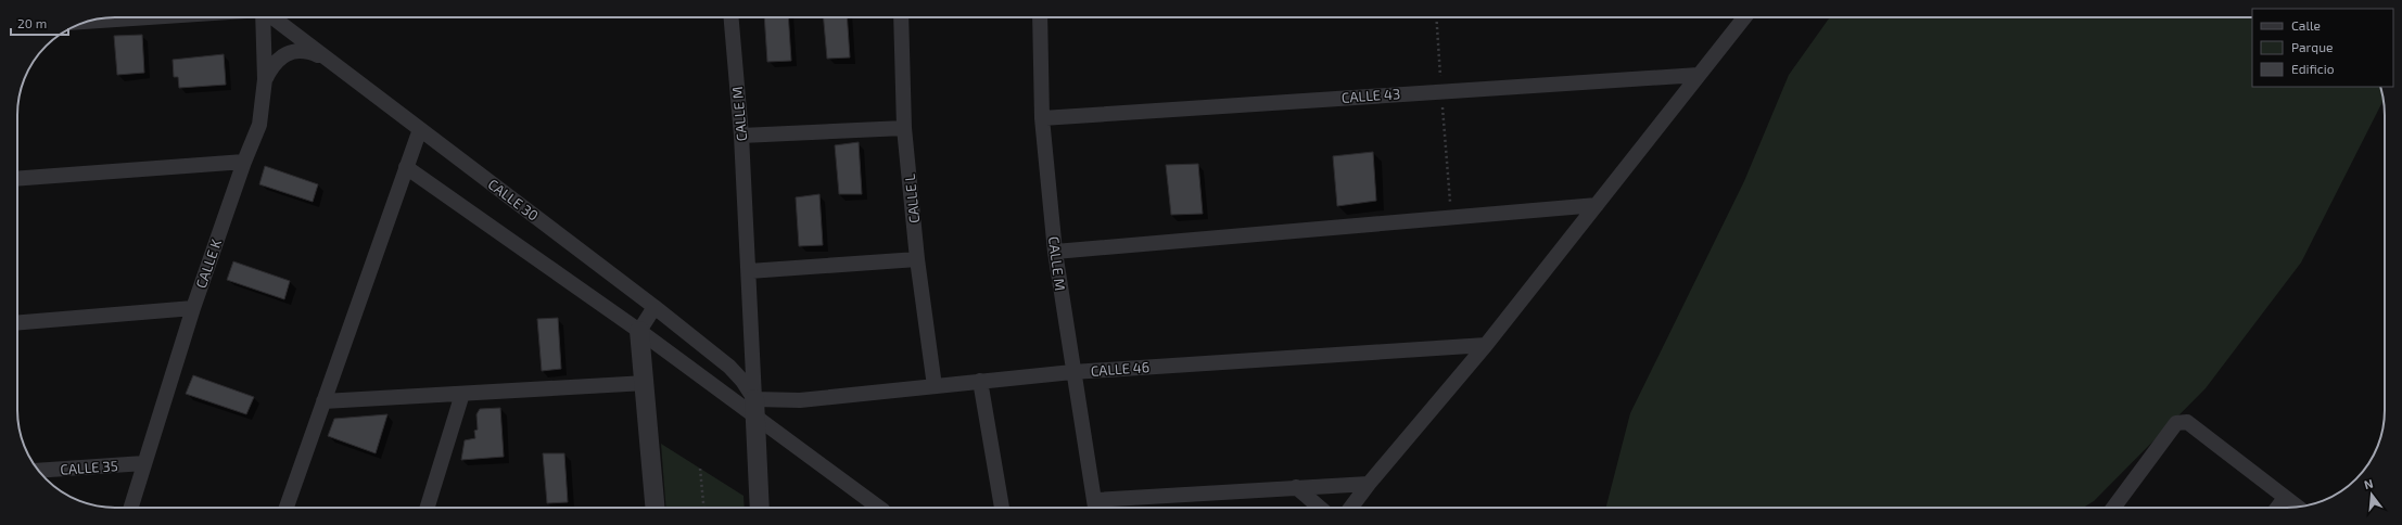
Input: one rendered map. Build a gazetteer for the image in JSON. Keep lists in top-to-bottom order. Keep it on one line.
{"streets":{"street":["CALLE 43","CALLE M","CALLE L","CALLE 30","CALLE K","CALLE 46","CALLE 35"]},"crossings":[["CALLE 43","CALLE M"],["CALLE M","CALLE 30"],["CALLE M","CALLE 46"],["CALLE L","CALLE 46"],["CALLE 30","CALLE 46"],["CALLE K","CALLE 35"]],"legend":["Calle","Parque","Edificio"],"scale_bar":"20 m","north":"top"}
